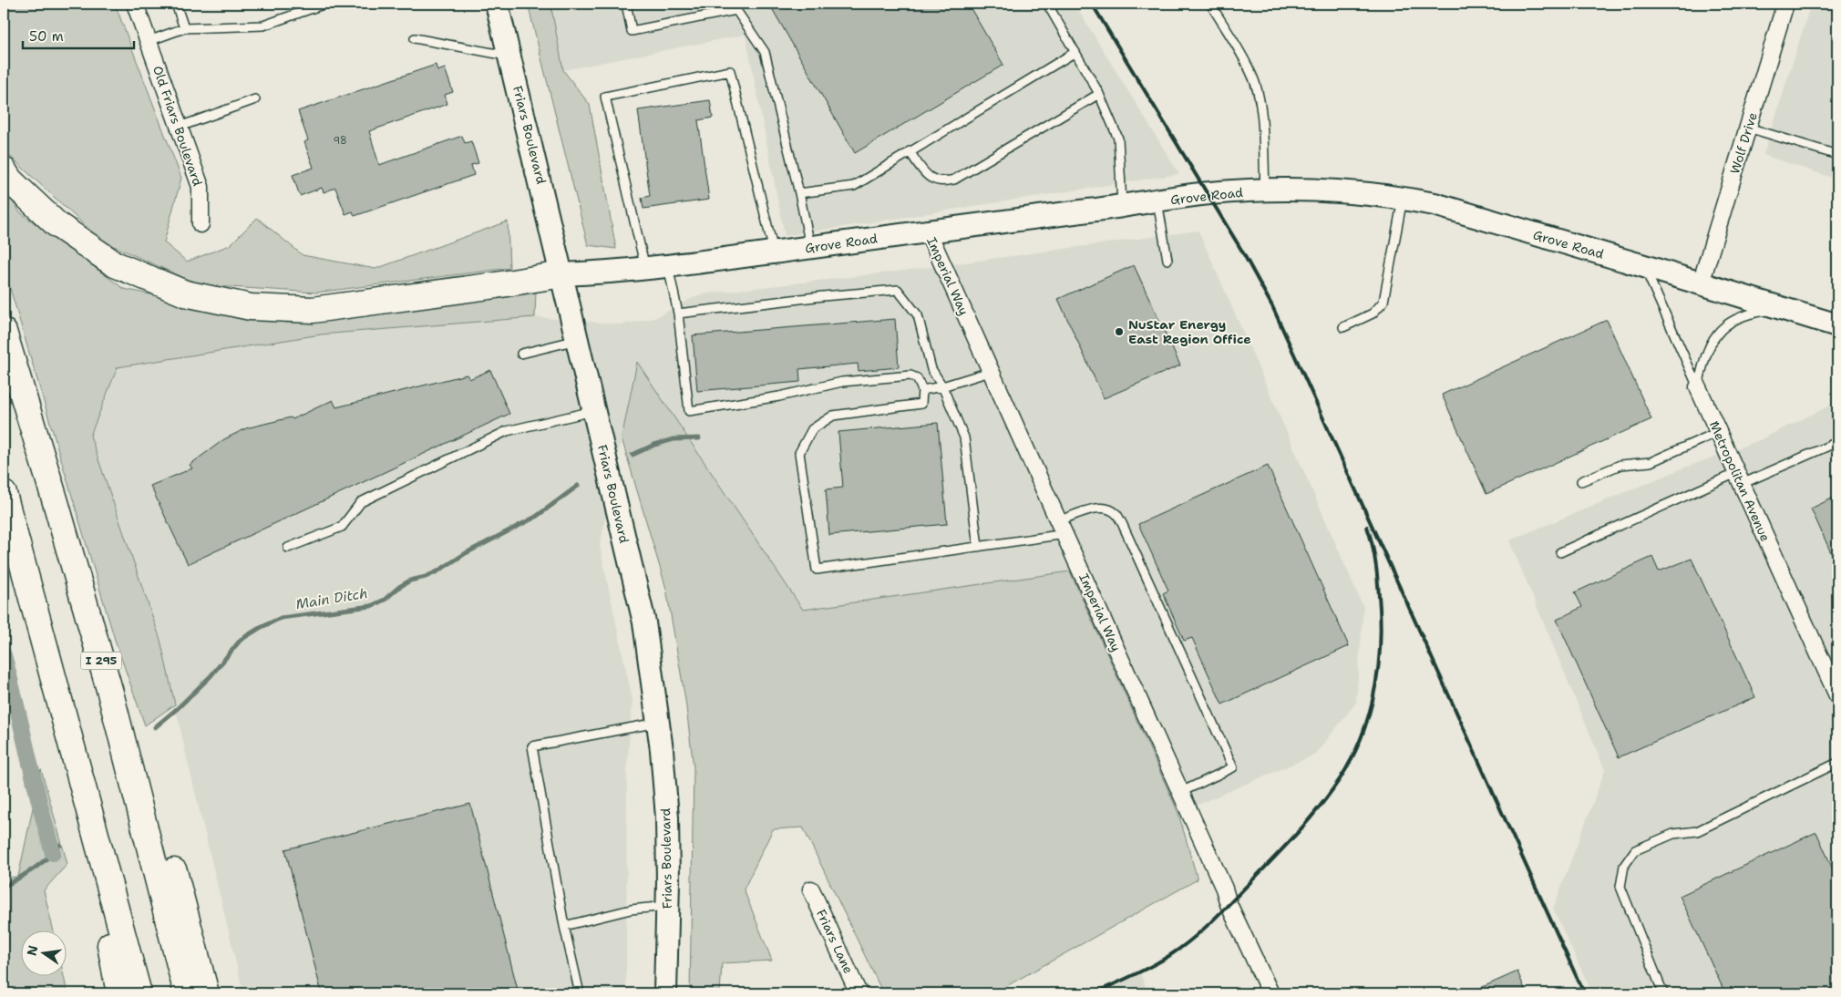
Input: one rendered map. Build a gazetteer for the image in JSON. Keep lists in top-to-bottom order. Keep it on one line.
{"streets":{"highway":["I 295"],"main road":["Friars Boulevard","Grove Road"],"street":["Old Friars Boulevard","Wolf Drive","Imperial Way","Metropolitan Avenue","Friars Lane"]},"crossings":[["Friars Boulevard","Grove Road"],["Wolf Drive","Grove Road"],["Grove Road","Imperial Way"],["Grove Road","Metropolitan Avenue"]],"water":["Main Ditch"],"places":["NuStar Energy East Region Office"],"house_numbers":["98"],"scale_bar":"50 m","north":"left"}
